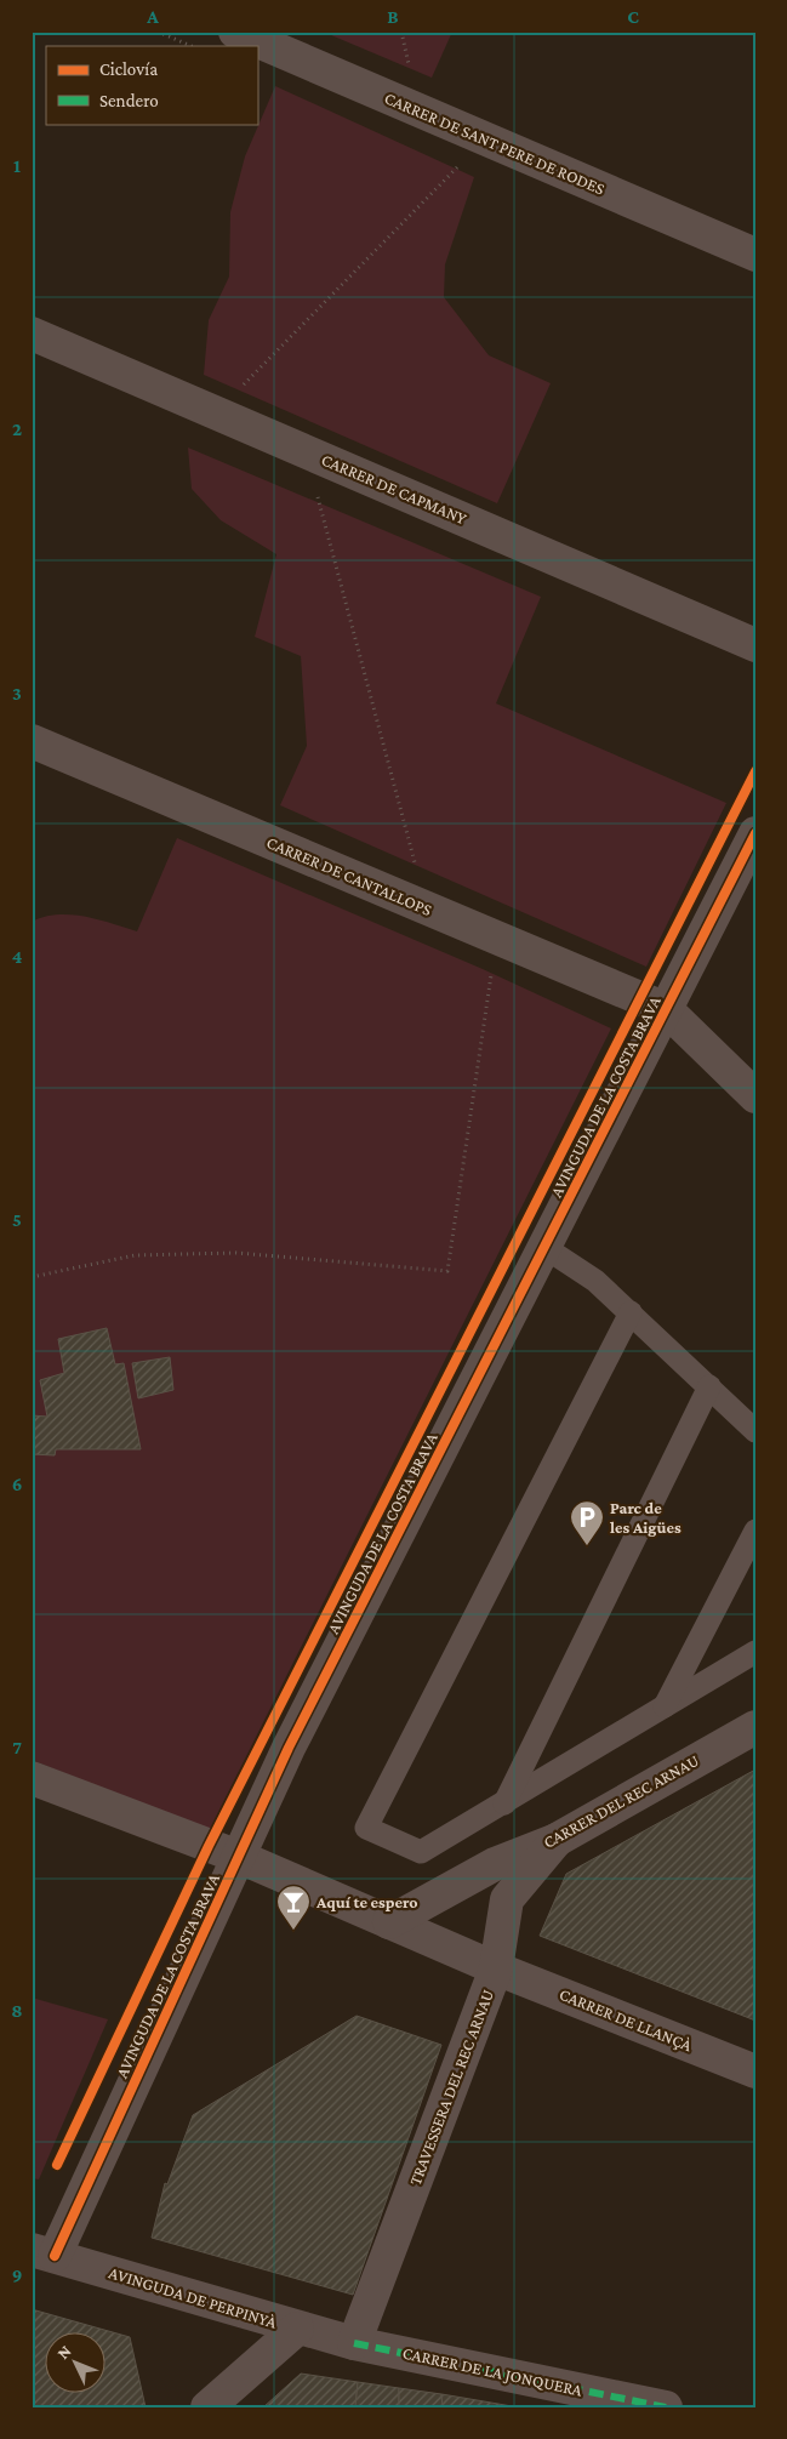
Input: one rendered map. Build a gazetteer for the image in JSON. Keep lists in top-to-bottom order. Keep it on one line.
{"streets":{"street":["CARRER DE SANT PERE DE RODES","CARRER DE CAPMANY","CARRER DE CANTALLOPS","AVINGUDA DE LA COSTA BRAVA","CARRER DEL REC ARNAU","CARRER DE LLANÇÀ","TRAVESSERA DEL REC ARNAU","AVINGUDA DE PERPINYÀ","CARRER DE LA JONQUERA"]},"crossings":[["CARRER DE CANTALLOPS","AVINGUDA DE LA COSTA BRAVA"],["AVINGUDA DE LA COSTA BRAVA","CARRER DE LLANÇÀ"],["AVINGUDA DE LA COSTA BRAVA","AVINGUDA DE PERPINYÀ"],["CARRER DEL REC ARNAU","CARRER DE LLANÇÀ"],["CARRER DEL REC ARNAU","TRAVESSERA DEL REC ARNAU"],["CARRER DE LLANÇÀ","TRAVESSERA DEL REC ARNAU"],["TRAVESSERA DEL REC ARNAU","AVINGUDA DE PERPINYÀ"],["TRAVESSERA DEL REC ARNAU","CARRER DE LA JONQUERA"],["AVINGUDA DE PERPINYÀ","CARRER DE LA JONQUERA"]],"places":{"parking":["Parc de les Aigües"],"bar":["Aquí te espero"]},"legend":["Ciclovía","Sendero"],"north":"top left","grid":{"columns":["A","B","C"],"rows":["1","2","3","4","5","6","7","8","9"]}}
